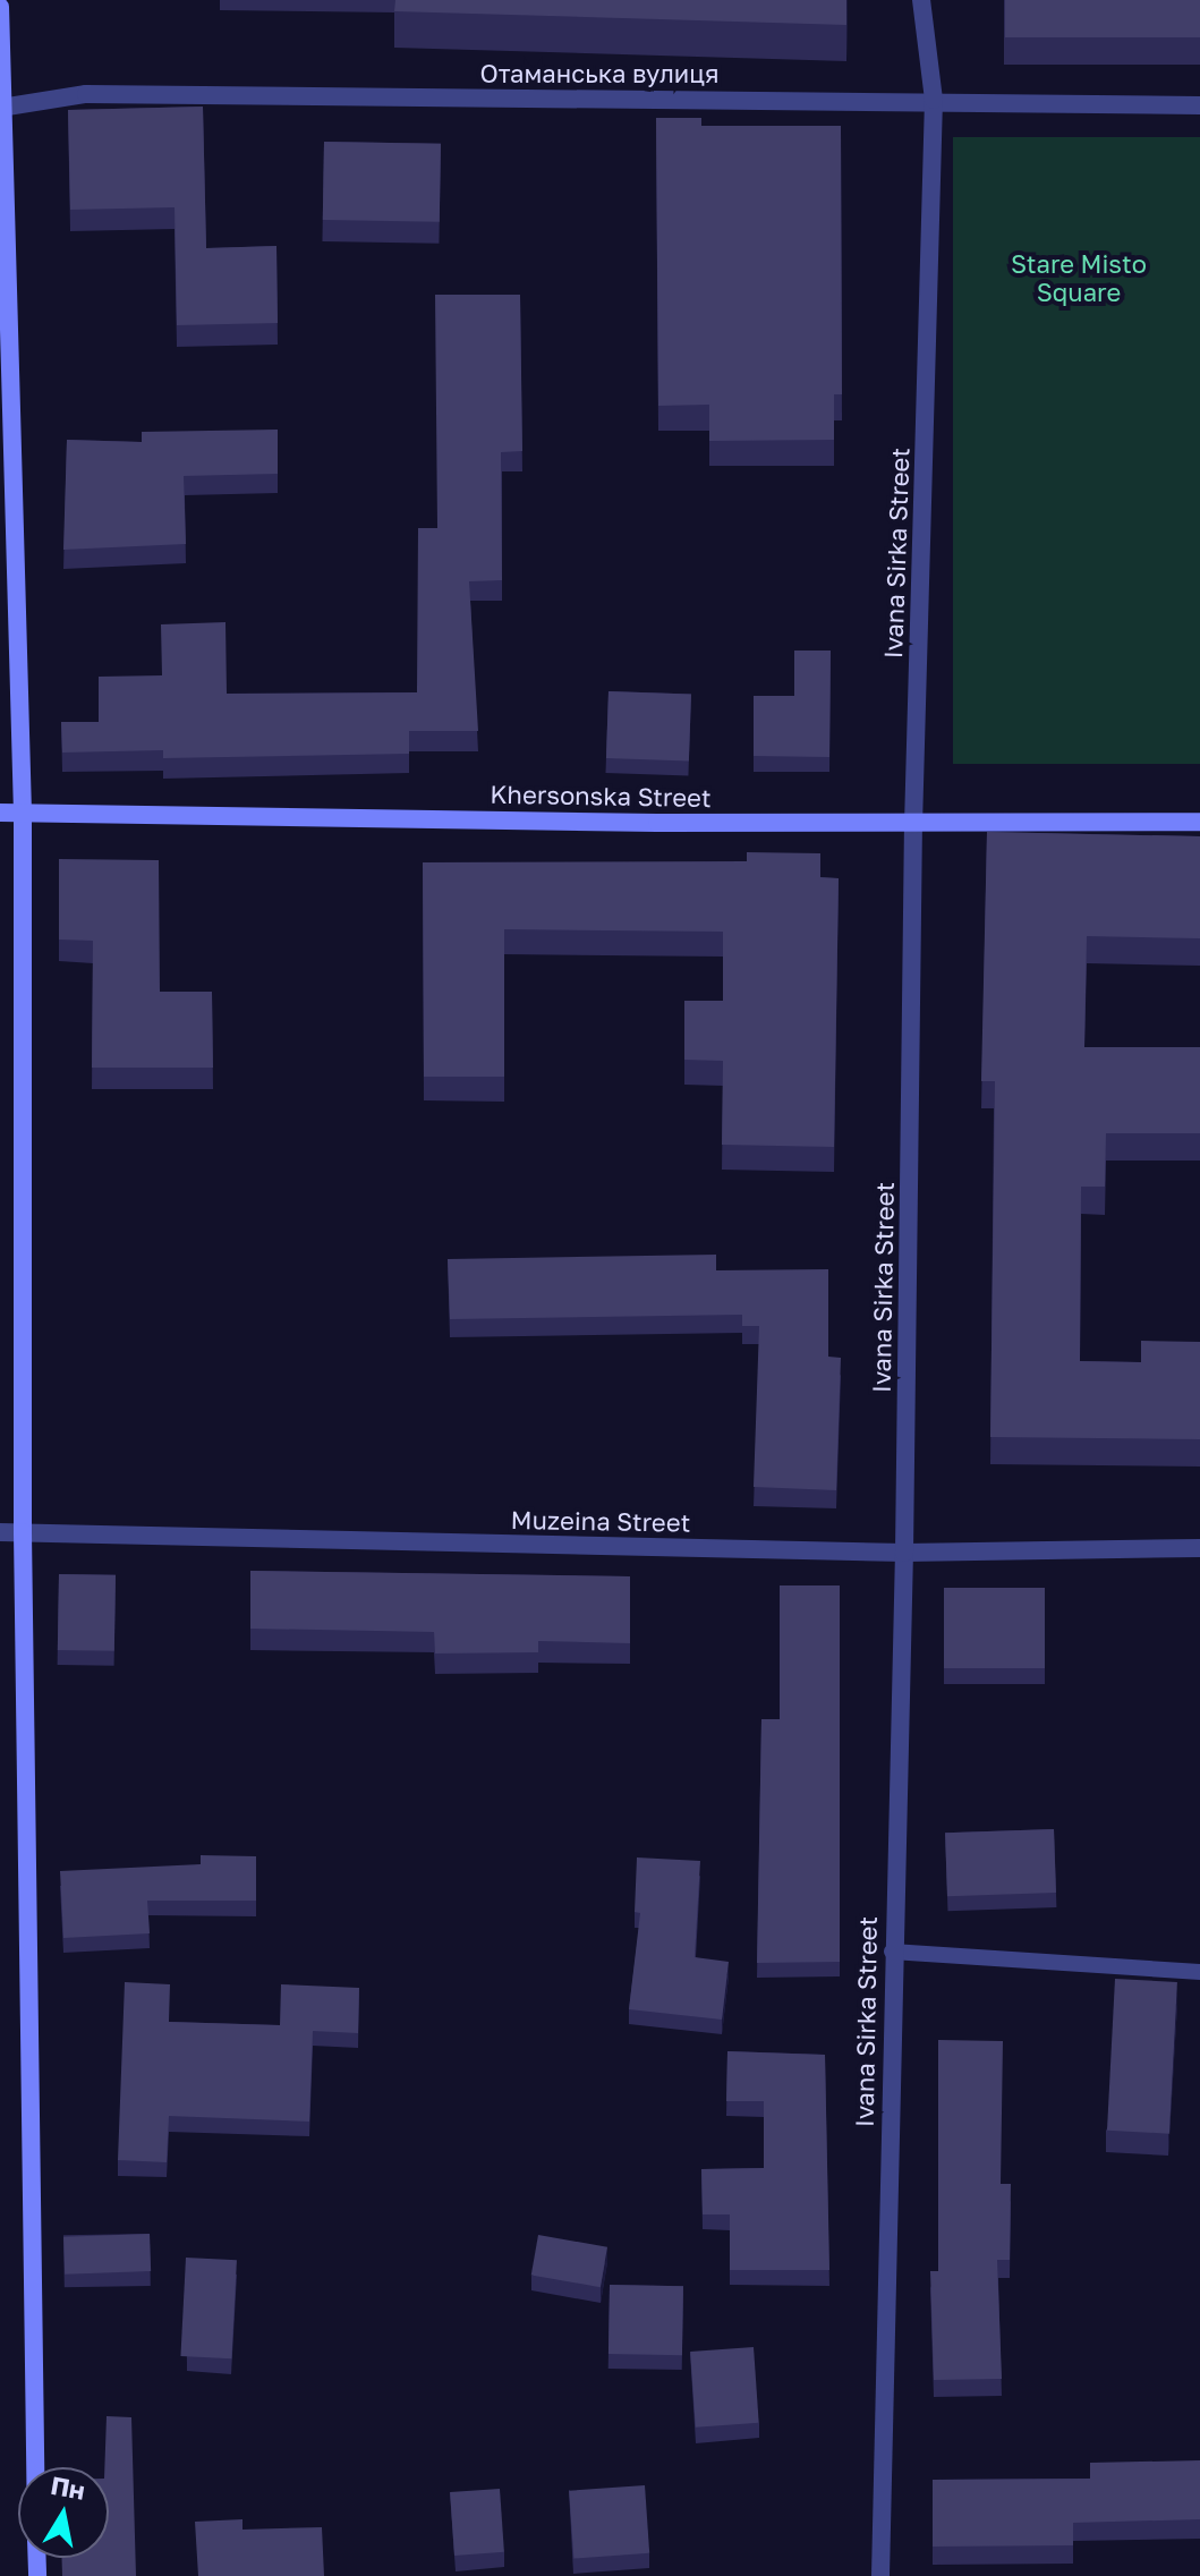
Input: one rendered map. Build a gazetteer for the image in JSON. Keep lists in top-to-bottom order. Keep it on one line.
{"streets":{"street":["Отаманська вулиця","Ivana Sirka Street","Khersonska Street","Muzeina Street"]},"crossings":[["Отаманська вулиця","Ivana Sirka Street"],["Ivana Sirka Street","Khersonska Street"],["Ivana Sirka Street","Muzeina Street"]],"parks":["Stare Misto Square"],"north":"top"}
